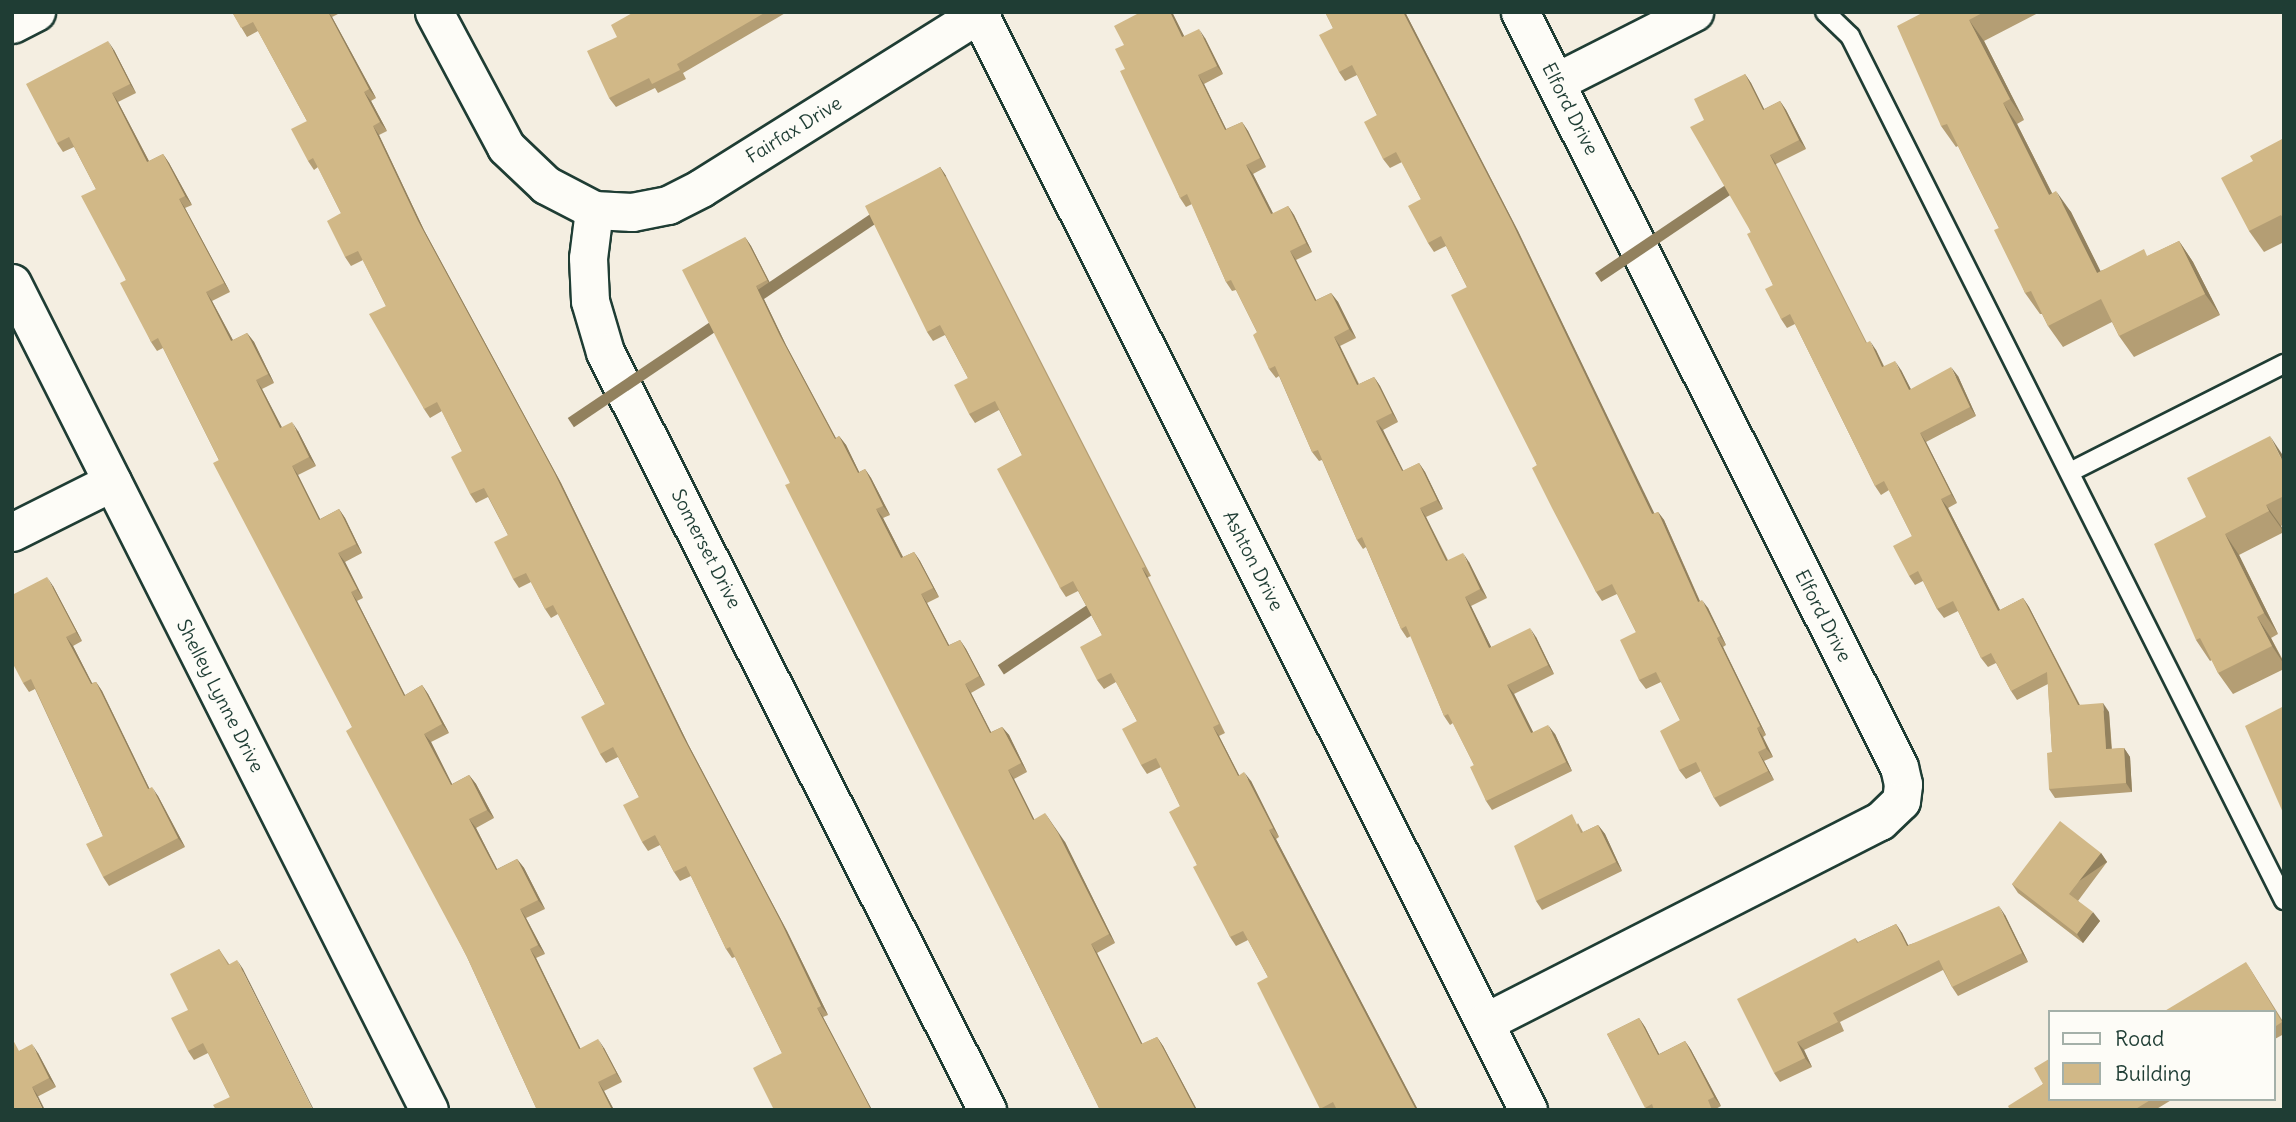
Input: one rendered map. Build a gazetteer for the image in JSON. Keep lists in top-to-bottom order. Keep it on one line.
{"streets":{"street":["Elford Drive","Fairfax Drive","Somerset Drive","Ashton Drive","Shelley Lynne Drive"]},"crossings":[["Elford Drive","Ashton Drive"],["Fairfax Drive","Somerset Drive"],["Fairfax Drive","Ashton Drive"]],"legend":["Road","Building"]}
